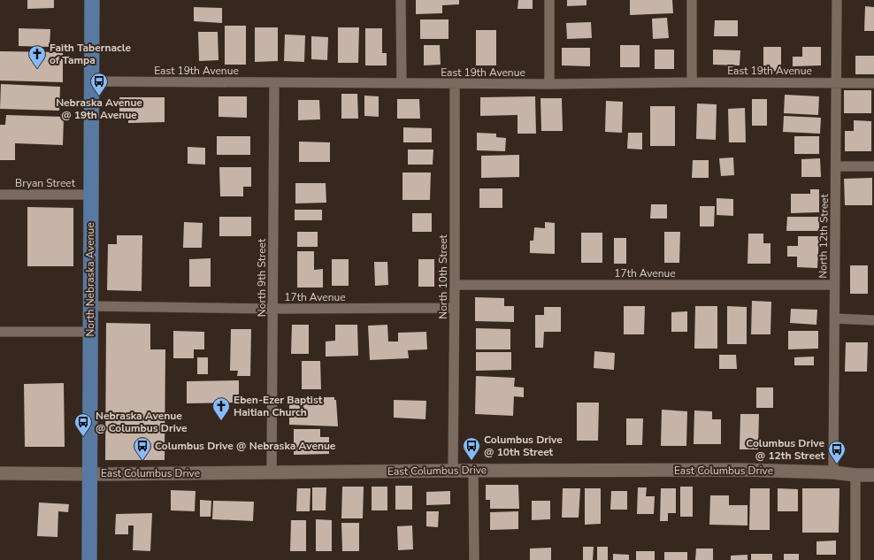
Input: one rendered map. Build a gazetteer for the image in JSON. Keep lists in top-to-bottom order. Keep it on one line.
{"streets":{"main road":["North Nebraska Avenue","East Columbus Drive"],"street":["East 19th Avenue","Bryan Street","North 12th Street","17th Avenue","North 10th Street","North 9th Street"]},"crossings":[["East 19th Avenue","North 12th Street"],["East 19th Avenue","North 10th Street"],["East 19th Avenue","North 9th Street"],["East 19th Avenue","North Nebraska Avenue"],["Bryan Street","North Nebraska Avenue"],["North 12th Street","17th Avenue"],["North 12th Street","East Columbus Drive"],["17th Avenue","North 10th Street"],["17th Avenue","North 9th Street"],["17th Avenue","North Nebraska Avenue"],["North 10th Street","East Columbus Drive"],["North 9th Street","East Columbus Drive"],["North Nebraska Avenue","East Columbus Drive"]],"places":{"church":["Faith Tabernacle of Tampa","Eben-Ezer Baptist Haitian Church"],"bus stop":["Nebraska Avenue @ 19th Avenue","Nebraska Avenue @ Columbus Drive","Columbus Drive @ Nebraska Avenue","Columbus Drive @ 10th Street","Columbus Drive @ 12th Street"]}}
